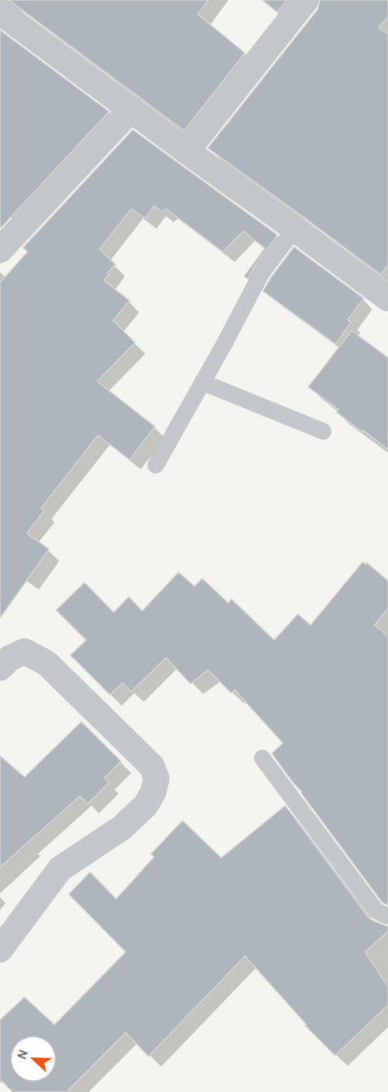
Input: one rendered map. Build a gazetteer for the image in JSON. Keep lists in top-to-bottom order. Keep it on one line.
{"north":"left"}
